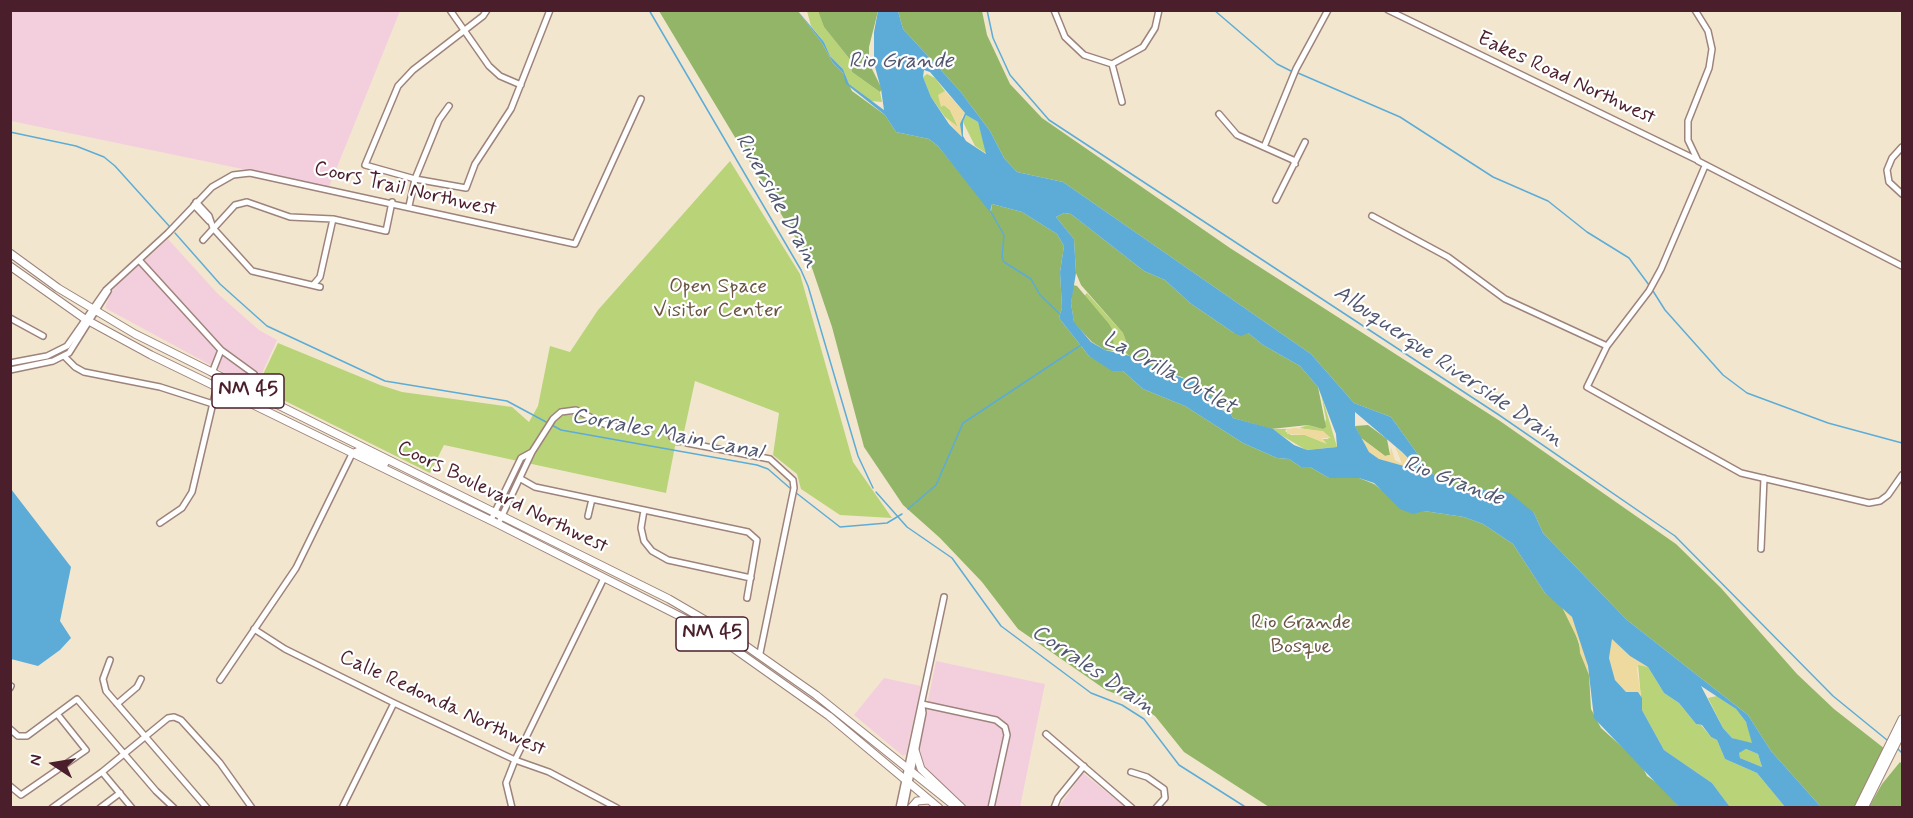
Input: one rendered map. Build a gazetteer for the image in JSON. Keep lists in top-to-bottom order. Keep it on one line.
{"streets":{"main road":["NM 45","Coors Boulevard Northwest"],"street":["Eakes Road Northwest","Coors Trail Northwest","Calle Redonda Northwest"]},"crossings":[["Coors Trail Northwest","Coors Boulevard Northwest"]],"water":["Rio Grande","Riverside Drain","Albuquerque Riverside Drain","La Orilla Outlet","Corrales Main Canal","Corrales Drain"],"parks":["Open Space Visitor Center","Rio Grande Bosque"],"north":"left"}
